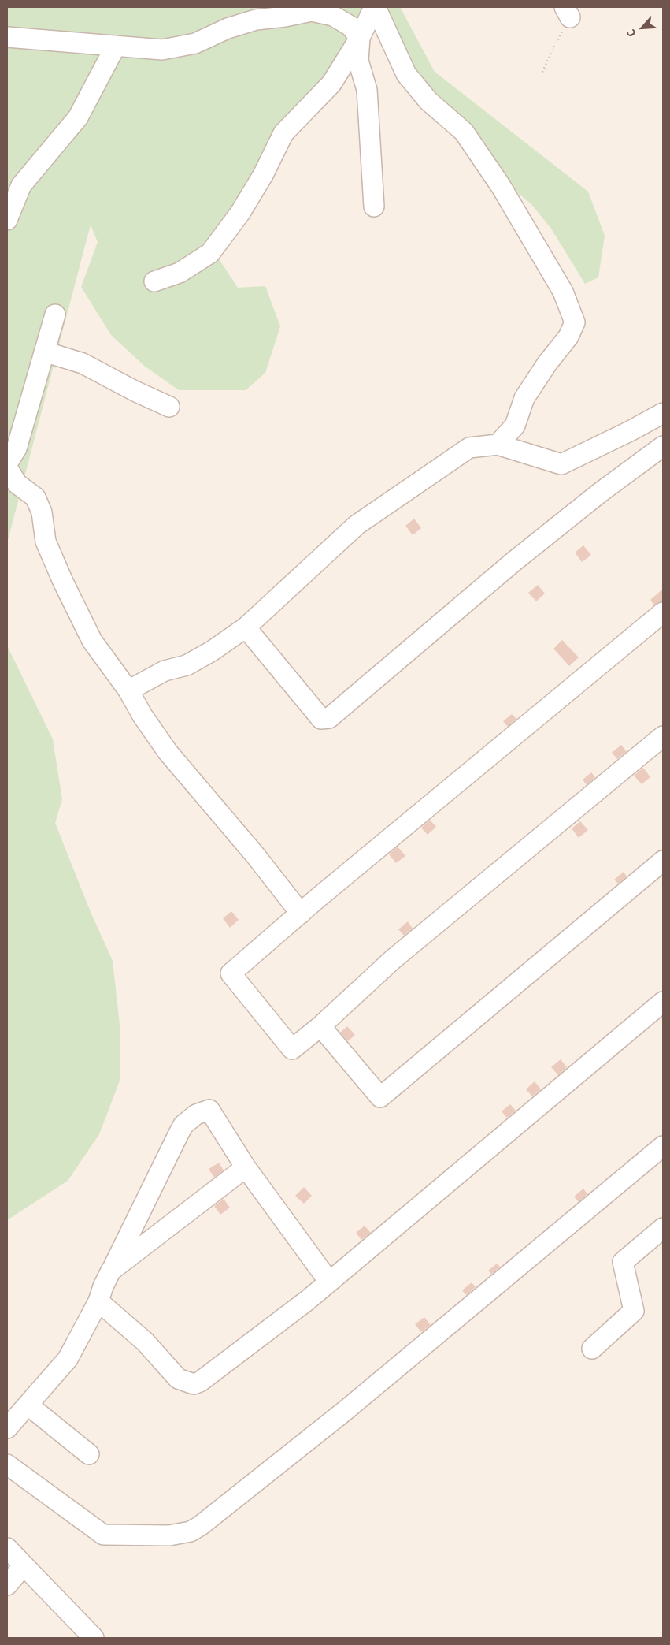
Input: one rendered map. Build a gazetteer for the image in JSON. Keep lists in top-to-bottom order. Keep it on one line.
{"north":"bottom left"}
